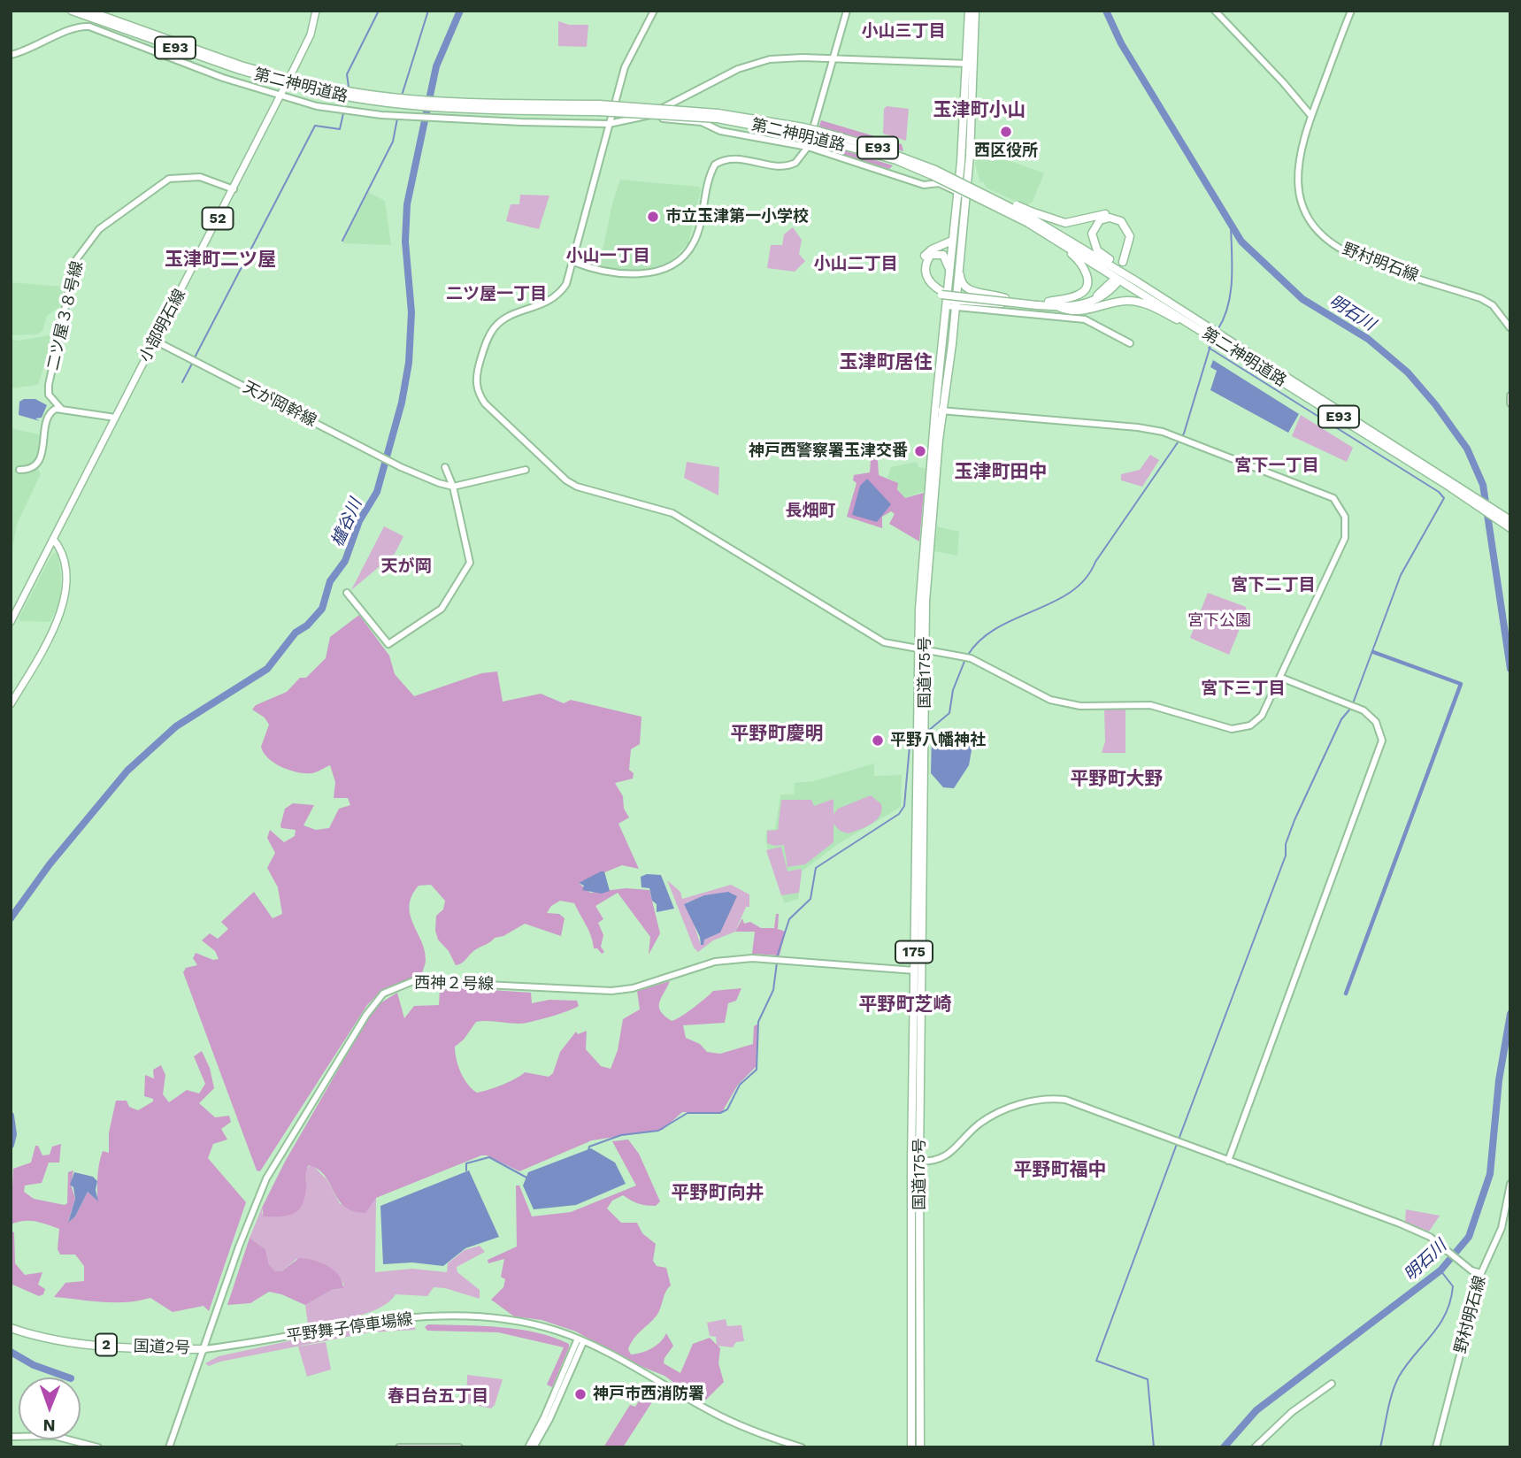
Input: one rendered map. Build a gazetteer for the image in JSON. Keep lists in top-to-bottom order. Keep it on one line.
{"streets":{"highway":["E93","第二神明道路","国道175号","175","2","国道2号"],"main road":["52","小部明石線"],"street":["野村明石線","二ツ屋３８号線","天が岡幹線","西神２号線","平野舞子停車場線"]},"crossings":[["二ツ屋３８号線","小部明石線"],["小部明石線","天が岡幹線"],["国道175号","西神２号線"],["西神２号線","平野舞子停車場線"],["西神２号線","国道2号"],["平野舞子停車場線","国道2号"]],"districts":["小山三丁目","玉津町小山","小山一丁目","玉津町二ツ屋","小山二丁目","二ツ屋一丁目","玉津町居住","宮下一丁目","玉津町田中","長畑町","天が岡","宮下二丁目","宮下三丁目","平野町慶明","平野町大野","平野町芝崎","平野町福中","平野町向井","春日台五丁目"],"water":["明石川","櫨谷川"],"parks":["宮下公園"],"places":["西区役所","市立玉津第一小学校","神戸西警察署玉津交番","平野八幡神社","神戸市西消防署"],"north":"bottom"}
